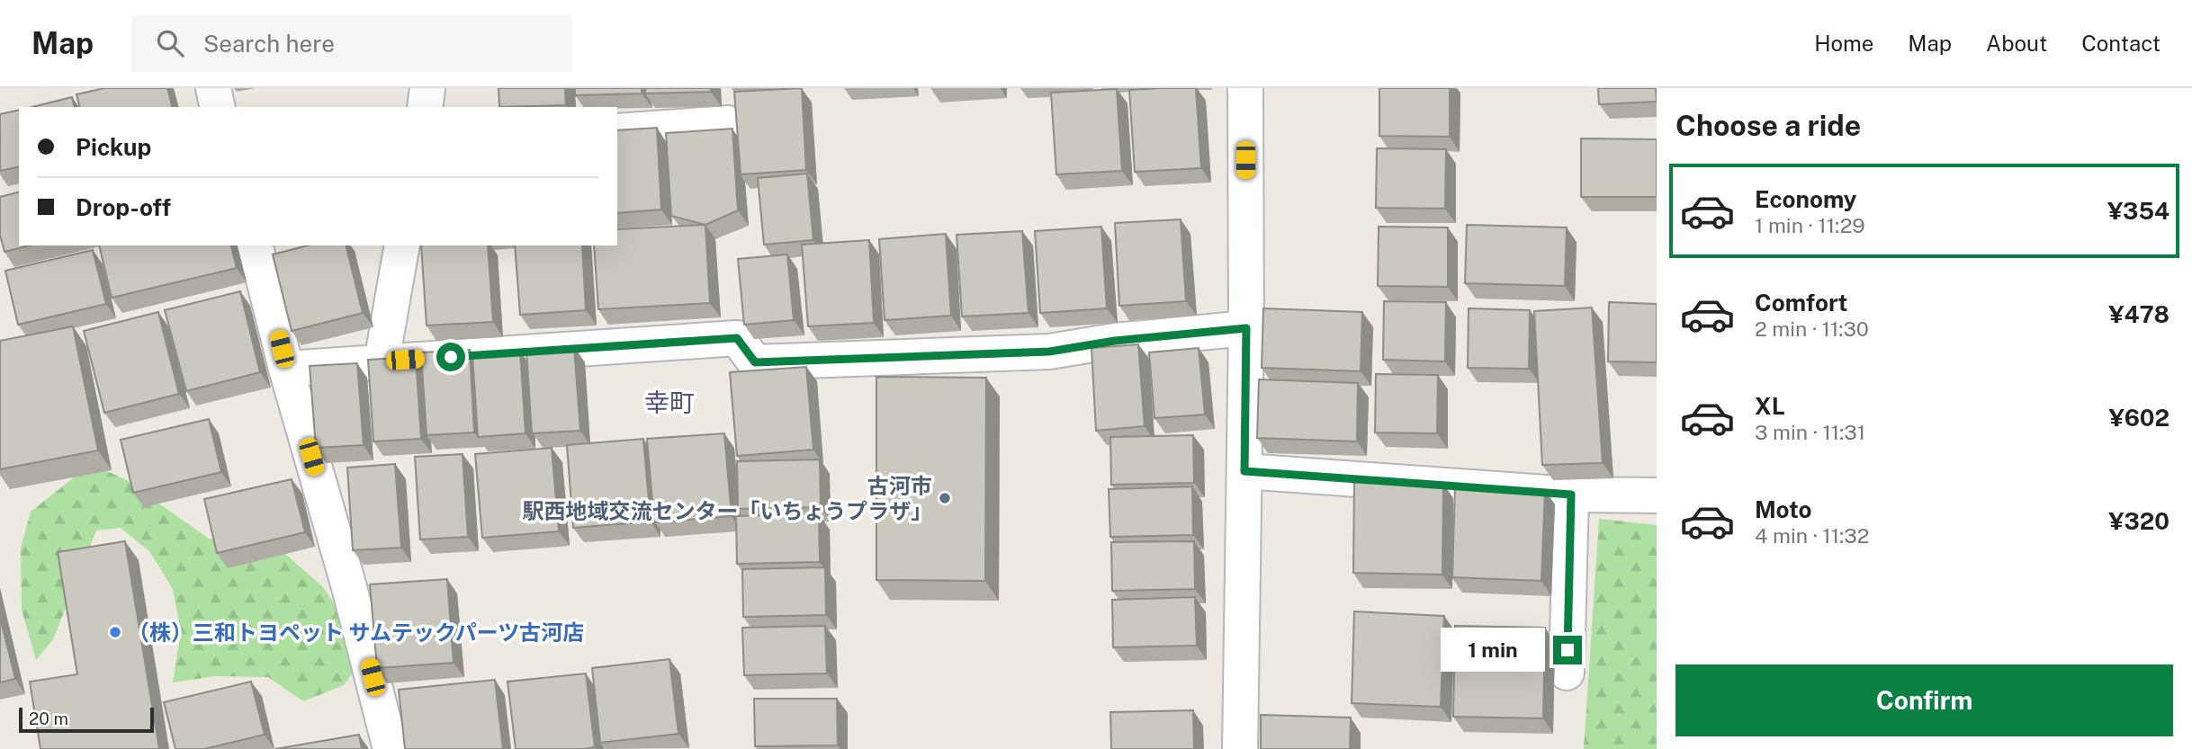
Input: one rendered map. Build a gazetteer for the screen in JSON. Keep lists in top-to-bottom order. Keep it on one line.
{"districts":["幸町"],"places":["古河市 駅西地域交流センター「いちょうプラザ」","（株）三和トヨペット サムテックパーツ古河店"],"scale_bar":"20 m","page":{"header":"Map","search":"Search here","nav":["Home","Map","About","Contact"],"heading":"Choose a ride","banner":["Pickup","Drop-off"],"list":[{"name":"Economy","note":"1 min · 11:29","value":"¥354"},{"name":"Comfort","note":"2 min · 11:30","value":"¥478"},{"name":"XL","note":"3 min · 11:31","value":"¥602"},{"name":"Moto","note":"4 min · 11:32","value":"¥320"}],"bubble":"1 min","buttons":"Confirm","scale":"20 m"}}
